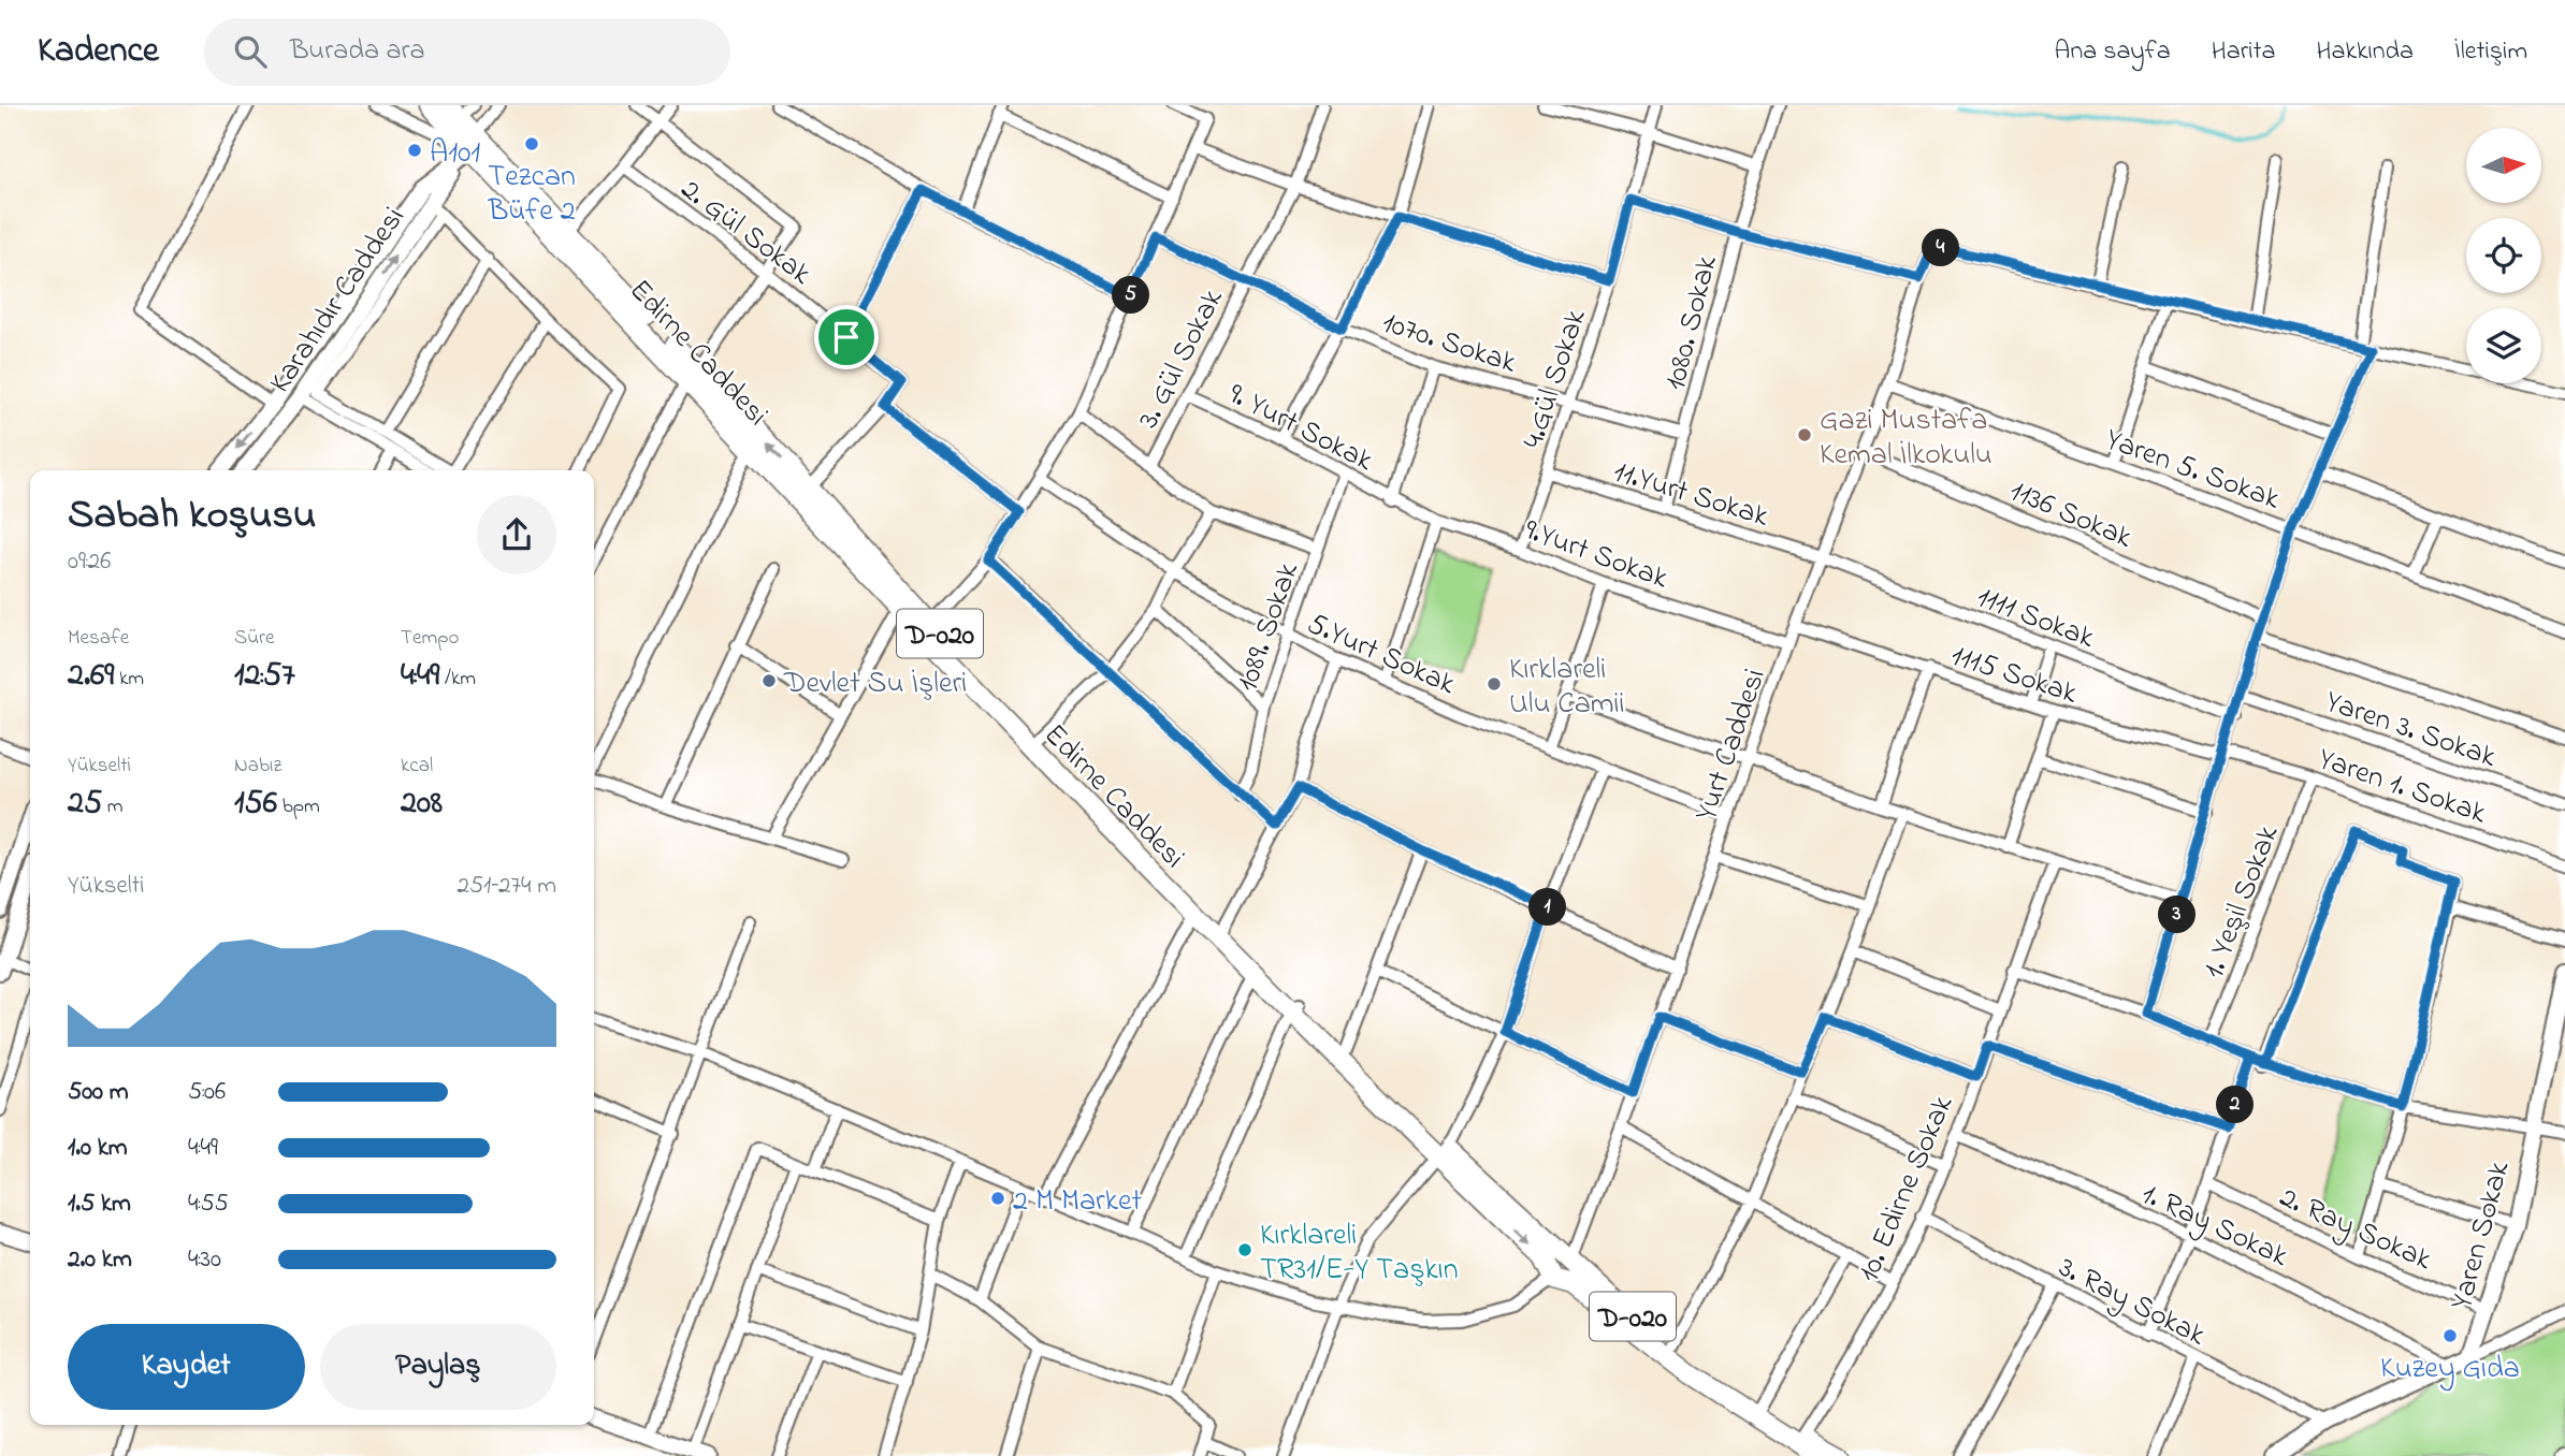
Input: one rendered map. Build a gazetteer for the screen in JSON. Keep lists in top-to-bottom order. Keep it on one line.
{"streets":{"highway":["Edirne Caddesi","D-020"],"street":["2. Gül Sokak","Karahıdır Caddesi","1080. Sokak","1070. Sokak","3. Gül Sokak","4.Gül Sokak","9. Yurt Sokak","Yaren 5. Sokak","11.Yurt Sokak","1136 Sokak","9.Yurt Sokak","1111 Sokak","1089. Sokak","5.Yurt Sokak","1115 Sokak","Yaren 3. Sokak","Yurt Caddesi","Yaren 1. Sokak","1. Yeşil Sokak","10. Edirne Sokak","1. Ray Sokak","2. Ray Sokak","Yaren Sokak","3. Ray Sokak"]},"crossings":[["2. Gül Sokak","Edirne Caddesi"],["Karahıdır Caddesi","Edirne Caddesi"],["1080. Sokak","1070. Sokak"],["1080. Sokak","11.Yurt Sokak"],["1070. Sokak","3. Gül Sokak"],["1070. Sokak","4.Gül Sokak"],["Edirne Caddesi","Yurt Caddesi"],["Edirne Caddesi","10. Edirne Sokak"],["3. Gül Sokak","9. Yurt Sokak"],["4.Gül Sokak","11.Yurt Sokak"],["4.Gül Sokak","9.Yurt Sokak"],["9. Yurt Sokak","9.Yurt Sokak"],["9. Yurt Sokak","1089. Sokak"],["Yaren 5. Sokak","Yurt Caddesi"],["11.Yurt Sokak","1111 Sokak"],["11.Yurt Sokak","Yurt Caddesi"],["1136 Sokak","Yurt Caddesi"],["9.Yurt Sokak","Yurt Caddesi"],["1111 Sokak","Yurt Caddesi"],["1089. Sokak","5.Yurt Sokak"],["5.Yurt Sokak","Yurt Caddesi"],["1115 Sokak","Yurt Caddesi"],["1115 Sokak","Yaren 1. Sokak"],["Yaren 1. Sokak","1. Yeşil Sokak"],["10. Edirne Sokak","1. Ray Sokak"],["10. Edirne Sokak","3. Ray Sokak"],["2. Ray Sokak","Yaren Sokak"]],"places":["Tezcan Büfe 2","A101","Gazi Mustafa Kemal İlkokulu","Devlet Su İşleri","Kırklareli Ulu Camii","2 M Market","Kırklareli TR31/E-Y Taşkın","Kuzey Gıda"],"north":"right","page":{"header":"Kadence","search":"Burada ara","nav":["Ana sayfa","Harita","Hakkında","İletişim"],"pins":["4","5","1","3","2"],"heading":["Sabah koşusu","09:26"],"stats":[["Mesafe","2.69 km"],["Süre","12:57"],["Tempo","4:49 /km"],["Yükselti","25 m"],["Nabız","156 bpm"],["kcal","208"]],"chart":["Yükselti","251–274 m"],"list":[{"name":"500 m","note":"5:06"},{"name":"1.0 km","note":"4:49"},{"name":"1.5 km","note":"4:55"},{"name":"2.0 km","note":"4:30"}],"buttons":["Kaydet","Paylaş"]}}
